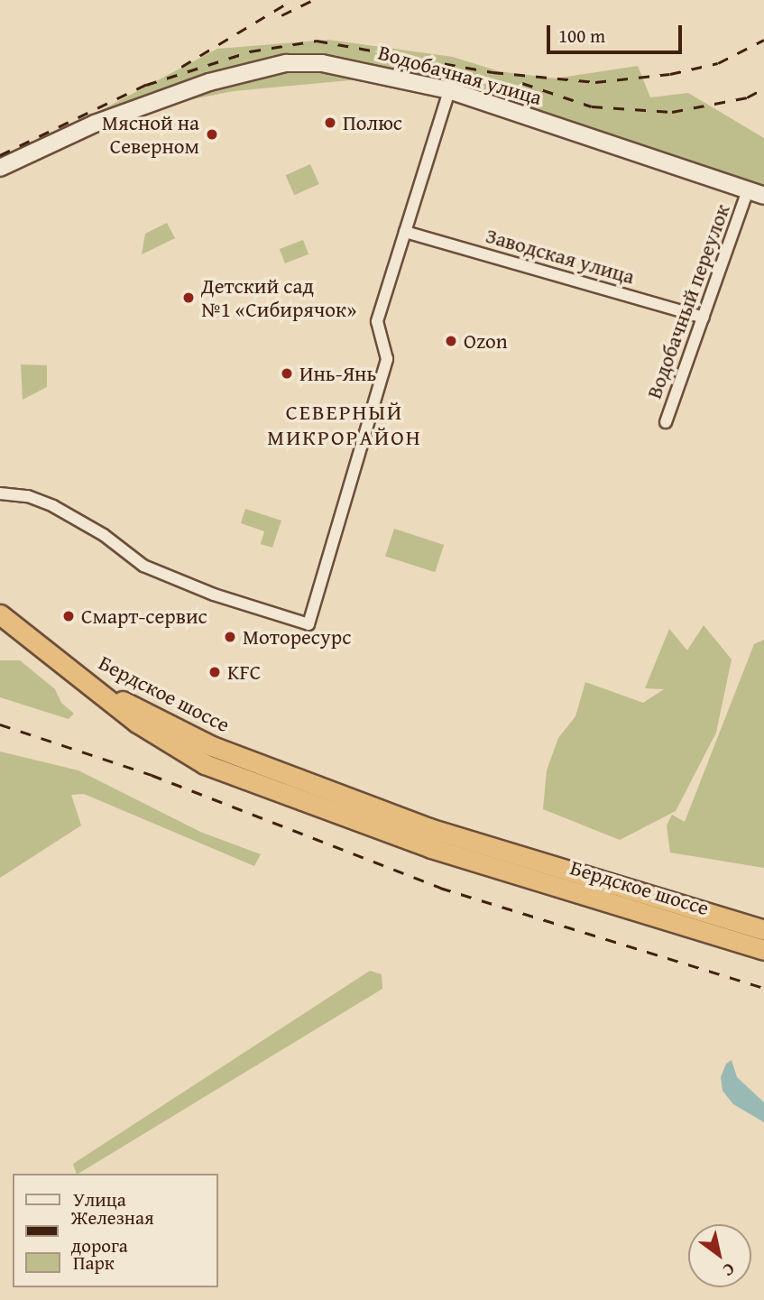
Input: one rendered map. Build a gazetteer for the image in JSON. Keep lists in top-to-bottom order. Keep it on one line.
{"streets":{"highway":["Бердское шоссе"],"street":["Водобачная улица","Заводская улица","Водобачный переулок"]},"crossings":[["Водобачная улица","Водобачный переулок"],["Заводская улица","Водобачный переулок"]],"districts":["СЕВЕРНЫЙ МИКРОРАЙОН"],"places":["Полюс","Мясной на Северном","Детский сад №1 «Сибирячок»","Ozon","Инь-Янь","Смарт-сервис","Моторесурс","KFC"],"legend":["Улица","Железная дорога","Парк"],"scale_bar":"100 m","north":"bottom right"}
